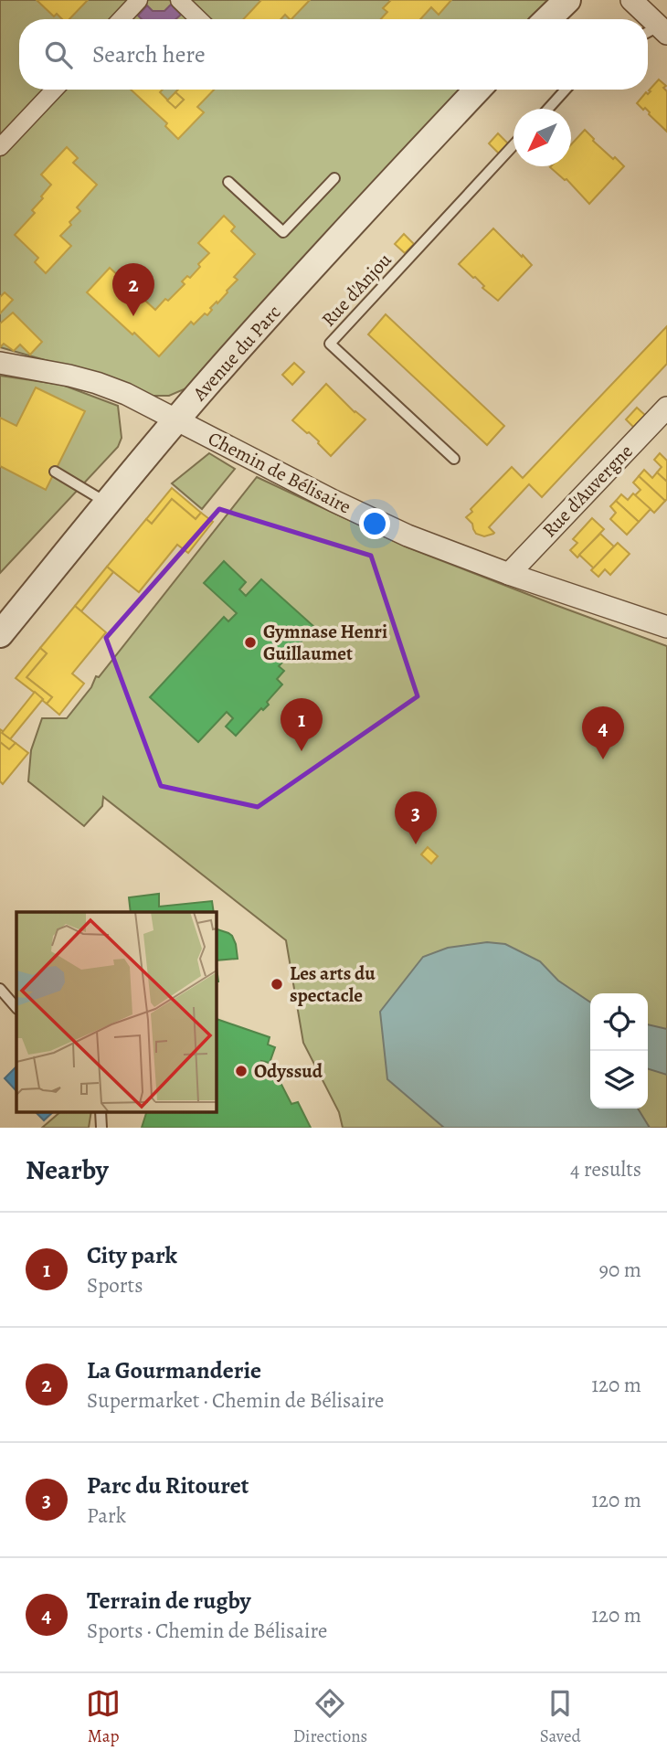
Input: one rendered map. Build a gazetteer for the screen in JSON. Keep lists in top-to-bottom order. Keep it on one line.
{"streets":{"street":["Avenue du Parc","Chemin de Bélisaire","Rue d'Auvergne"],"lane":["Rue d'Anjou"]},"crossings":[["Avenue du Parc","Chemin de Bélisaire"],["Chemin de Bélisaire","Rue d'Auvergne"]],"places":["Gymnase Henri Guillaumet","Les arts du spectacle","Odyssud"],"north":"bottom left","page":{"search":"Search here","pins":["2","1","4","3"],"heading":["Nearby","4 results"],"list":[{"mark":"1","name":"City park","note":"Sports","value":"90 m"},{"mark":"2","name":"La Gourmanderie","note":"Supermarket · Chemin de Bélisaire","value":"120 m"},{"mark":"3","name":"Parc du Ritouret","note":"Park","value":"120 m"},{"mark":"4","name":"Terrain de rugby","note":"Sports · Chemin de Bélisaire","value":"120 m"}],"nav":["Map","Directions","Saved"]}}
